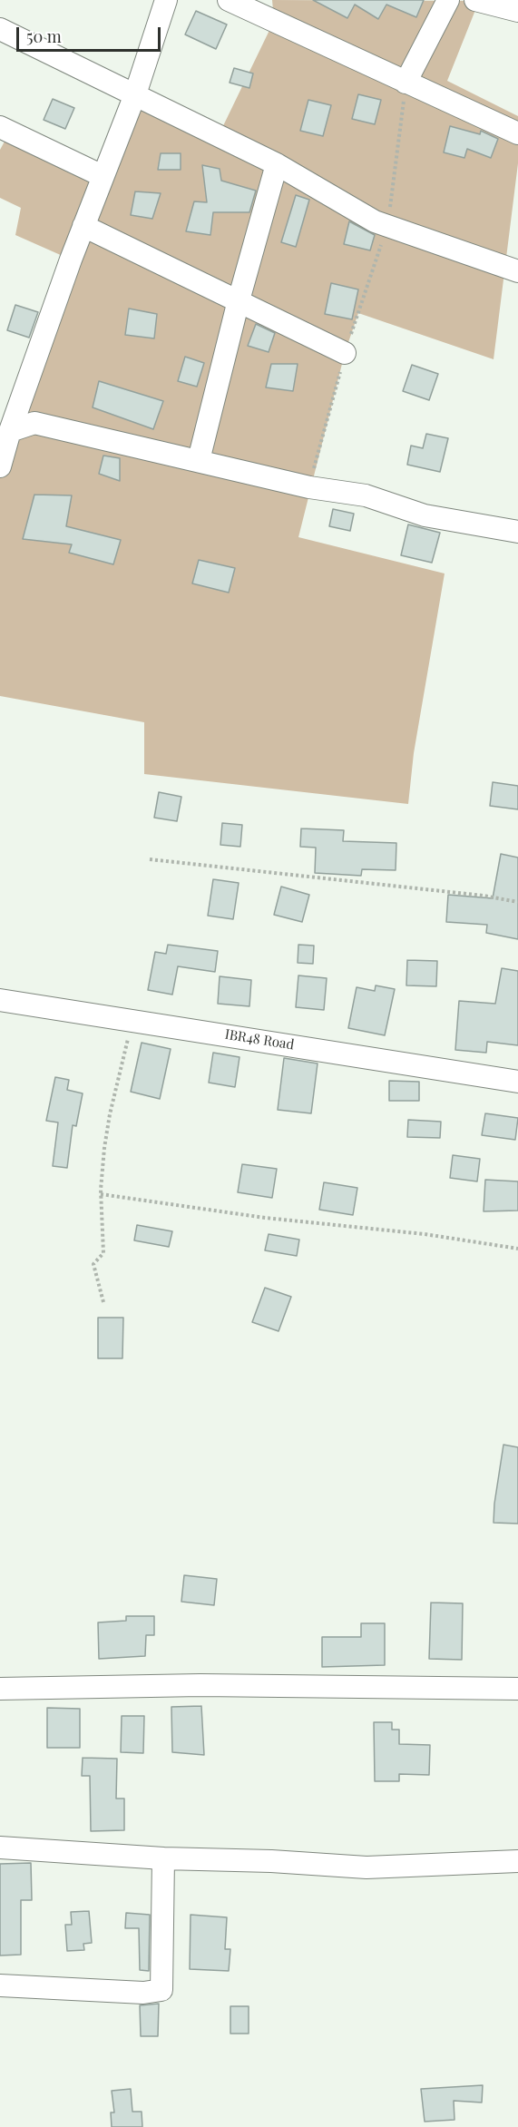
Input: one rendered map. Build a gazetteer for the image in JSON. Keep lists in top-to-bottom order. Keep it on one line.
{"streets":{"street":["IBR48 Road"]},"scale_bar":"50 m"}
